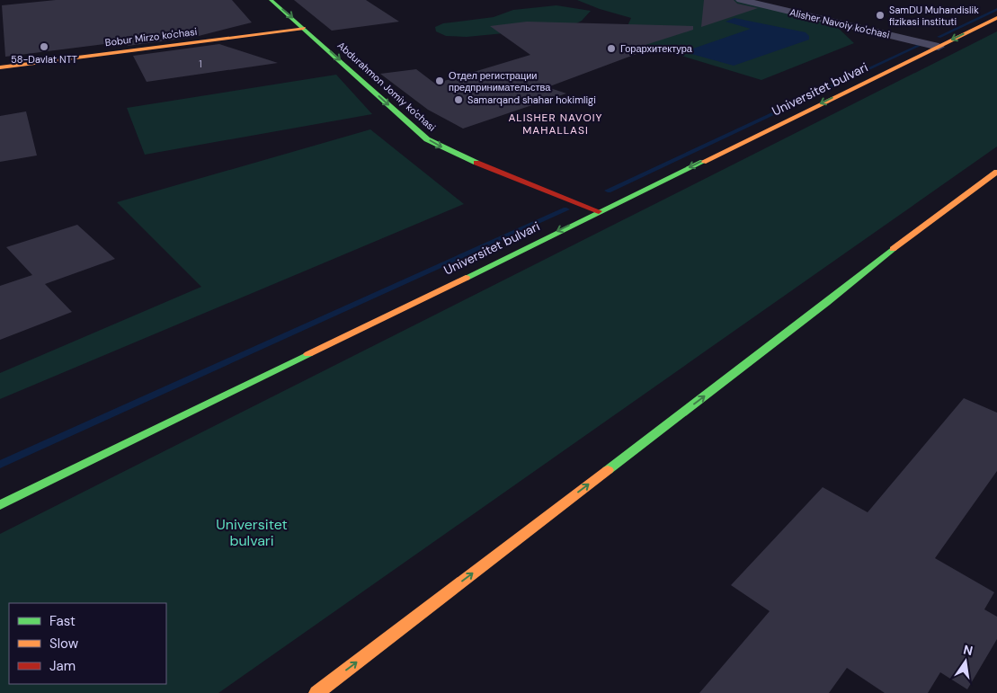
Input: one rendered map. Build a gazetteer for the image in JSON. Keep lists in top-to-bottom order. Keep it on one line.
{"streets":{"main road":["Bobur Mirzo ko'chasi","Abdurahmon Jomiy ko'chasi","Universitet bulvari"],"street":["Alisher Navoiy ko'chasi"]},"crossings":[["Alisher Navoiy ko'chasi","Universitet bulvari"],["Bobur Mirzo ko'chasi","Abdurahmon Jomiy ko'chasi"],["Abdurahmon Jomiy ko'chasi","Universitet bulvari"]],"one_way":["Abdurahmon Jomiy ko'chasi","Universitet bulvari"],"districts":["ALISHER NAVOIY MAHALLASI"],"parks":["Universitet bulvari"],"places":["SamDU Muhandislik fizikasi instituti","58-Davlat NTT","Горархитектура","Отдел регистрации предпринимательства","Samarqand shahar hokimligi"],"house_numbers":["1"],"legend":["Fast","Slow","Jam"],"north":"top"}
